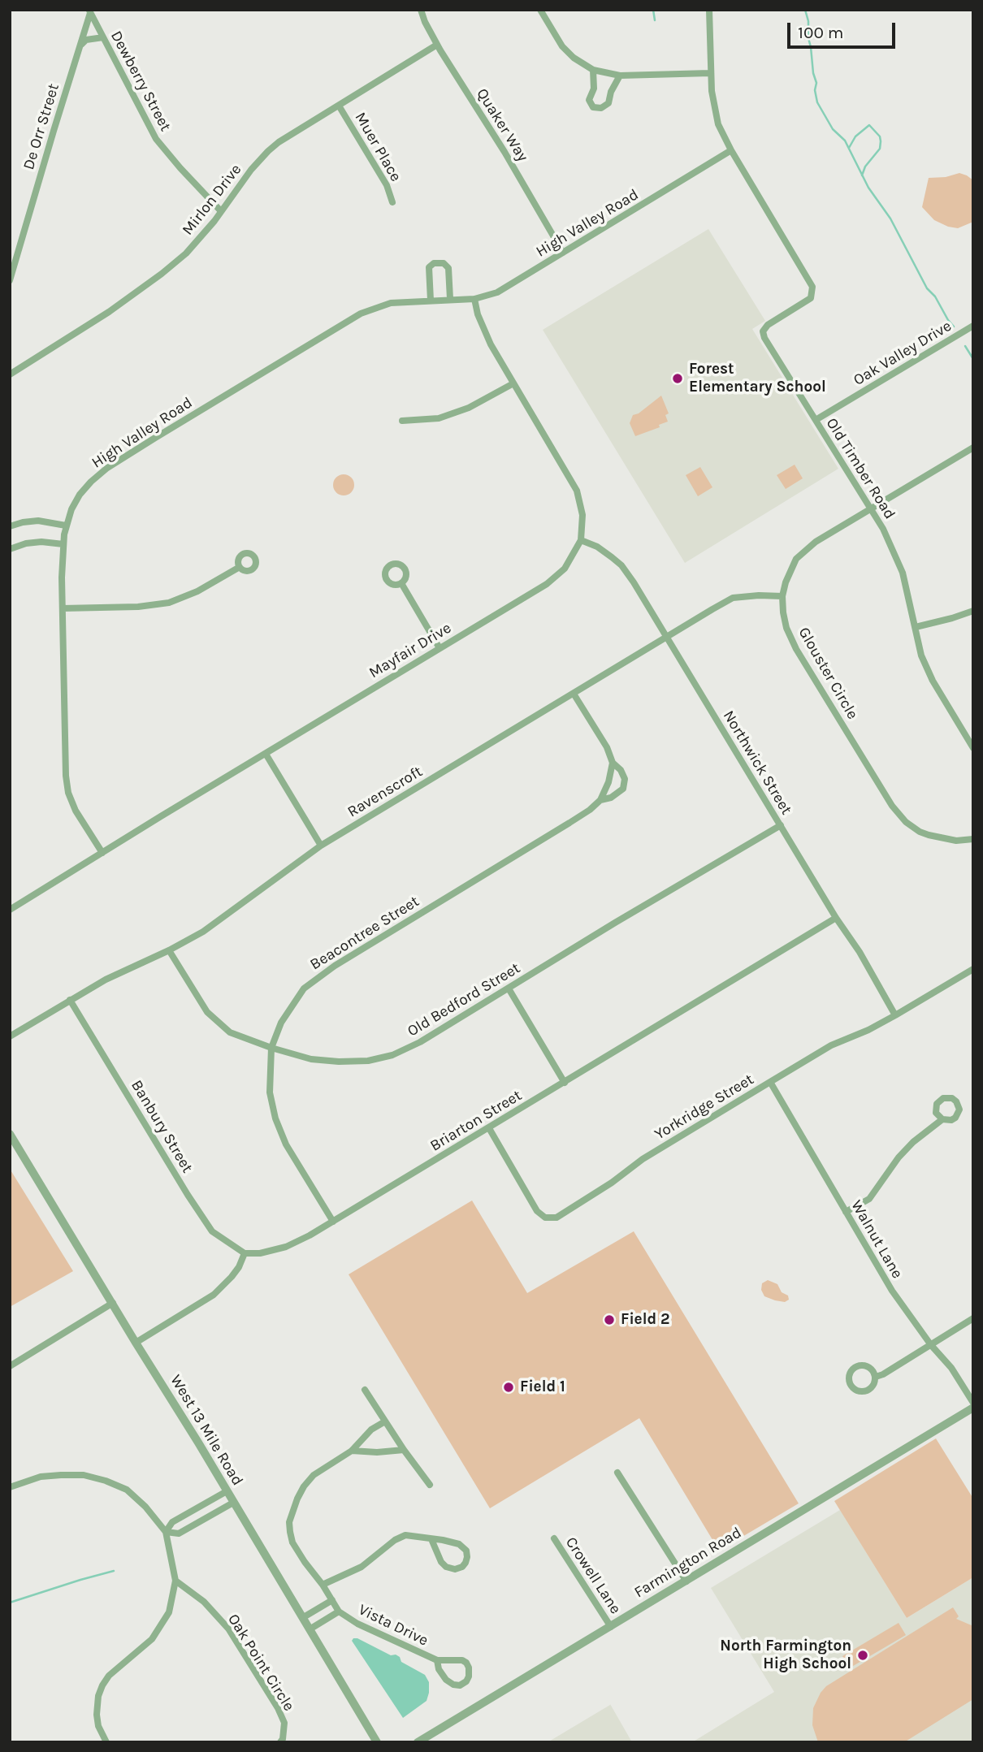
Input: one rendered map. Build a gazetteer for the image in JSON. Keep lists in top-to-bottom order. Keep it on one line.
{"streets":{"street":["Dewberry Street","Quaker Way","De Orr Street","Muer Place","Mirlon Drive","High Valley Road","Oak Valley Drive","Old Timber Road","Mayfair Drive","Glouster Circle","Northwick Street","Ravenscroft","Beacontree Street","Old Bedford Street","Yorkridge Street","Briarton Street","Banbury Street","Walnut Lane","West 13 Mile Road","Farmington Road","Crowell Lane","Vista Drive","Oak Point Circle"]},"crossings":[["Dewberry Street","De Orr Street"],["Dewberry Street","Mirlon Drive"],["Quaker Way","Mirlon Drive"],["Quaker Way","High Valley Road"],["Muer Place","Mirlon Drive"],["High Valley Road","Old Timber Road"],["High Valley Road","Mayfair Drive"],["Oak Valley Drive","Old Timber Road"],["Old Timber Road","Glouster Circle"],["Mayfair Drive","Northwick Street"],["Glouster Circle","Ravenscroft"],["Northwick Street","Ravenscroft"],["Northwick Street","Old Bedford Street"],["Northwick Street","Yorkridge Street"],["Northwick Street","Briarton Street"],["Ravenscroft","Beacontree Street"],["Ravenscroft","Old Bedford Street"],["Ravenscroft","Banbury Street"],["Beacontree Street","Old Bedford Street"],["Beacontree Street","Briarton Street"],["Yorkridge Street","Briarton Street"],["Yorkridge Street","Walnut Lane"],["Briarton Street","Banbury Street"],["West 13 Mile Road","Vista Drive"],["Farmington Road","Crowell Lane"]],"places":["Forest Elementary School","Field 2","Field 1","North Farmington High School"],"scale_bar":"100 m"}
